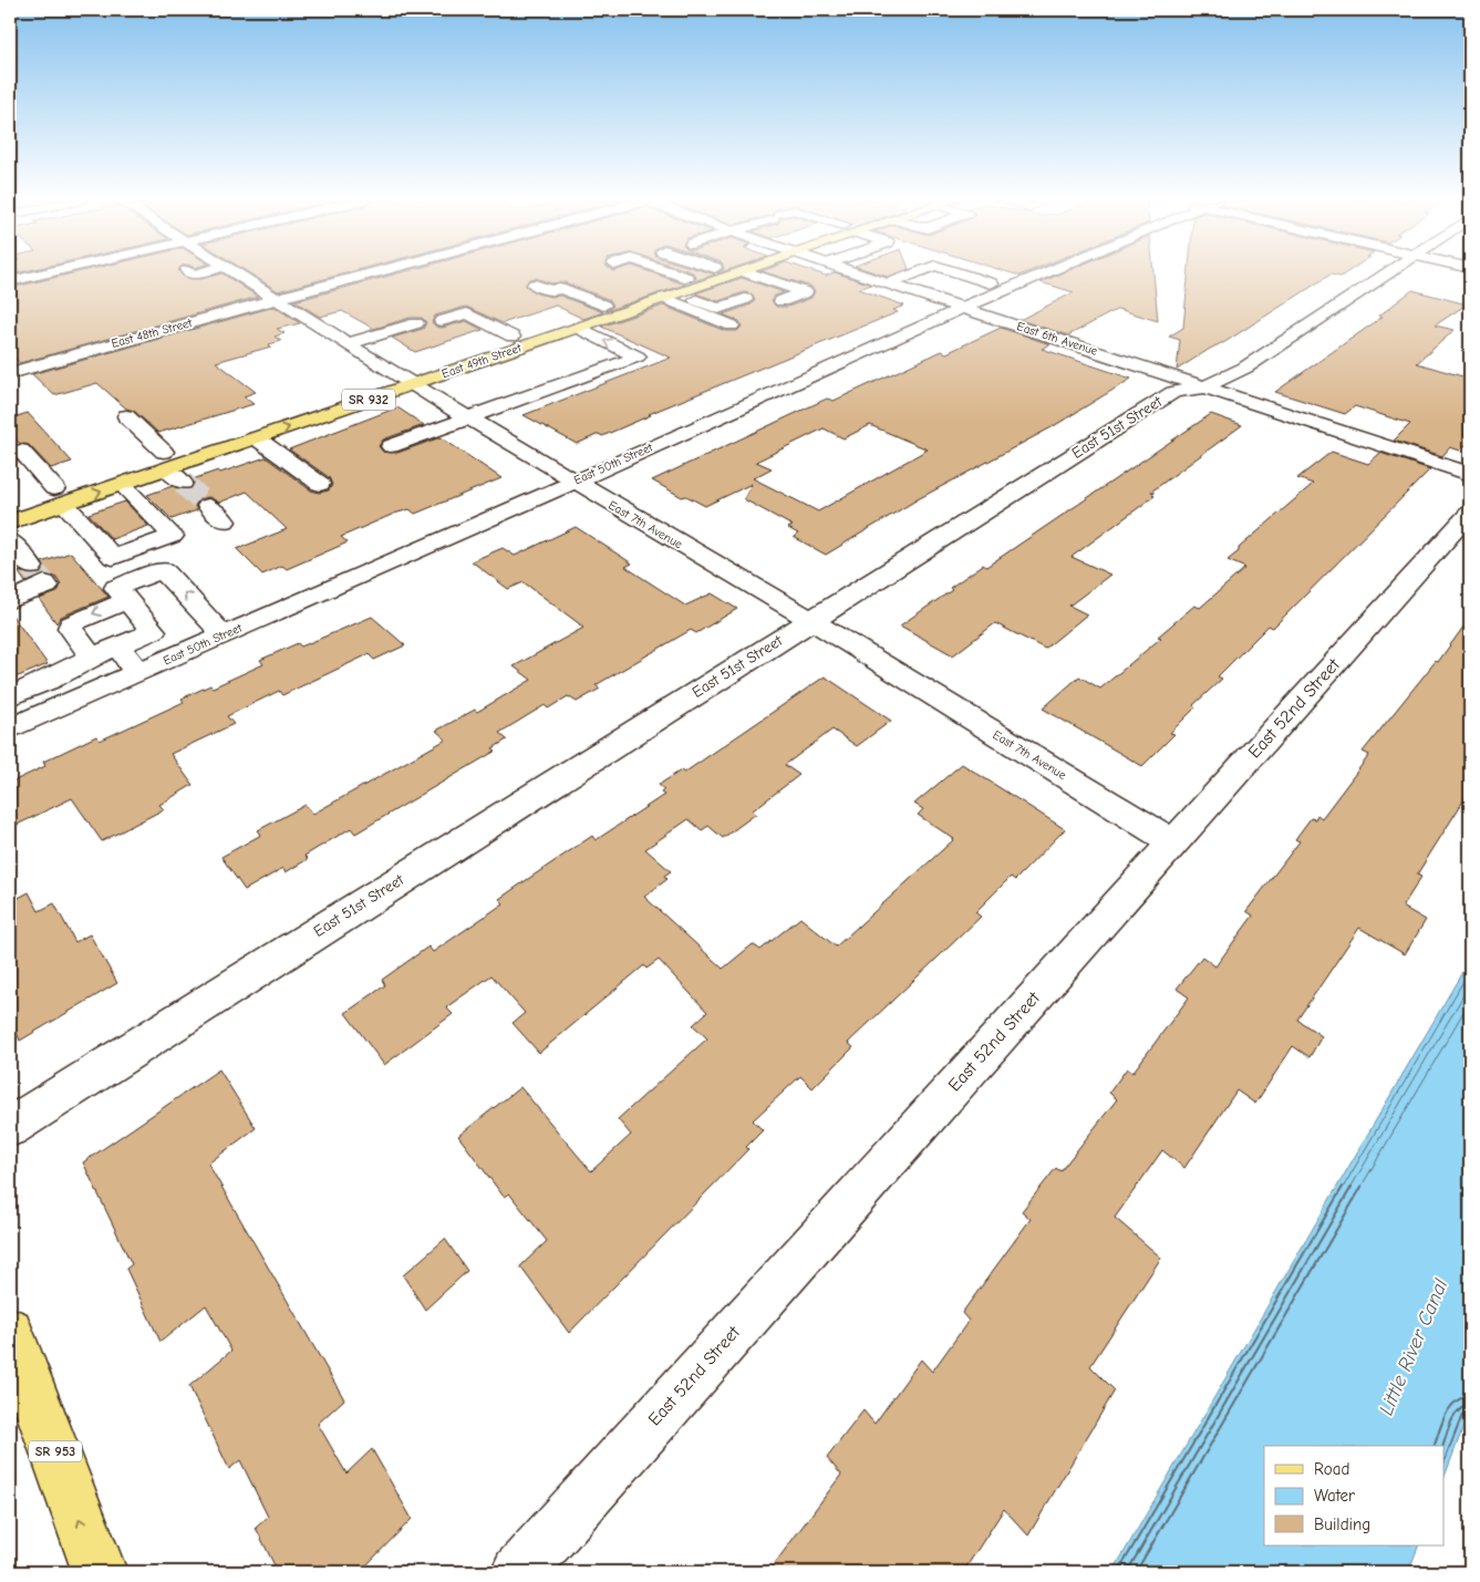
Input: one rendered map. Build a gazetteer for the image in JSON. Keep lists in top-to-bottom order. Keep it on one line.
{"streets":{"main road":["East 49th Street","SR 932","SR 953"],"street":["East 48th Street","East 6th Avenue","East 51st Street","East 50th Street","East 7th Avenue","East 52nd Street"]},"crossings":[["East 48th Street","East 7th Avenue"],["East 6th Avenue","East 51st Street"],["East 6th Avenue","East 50th Street"],["East 49th Street","East 7th Avenue"],["East 51st Street","East 7th Avenue"],["East 50th Street","East 7th Avenue"],["East 7th Avenue","East 52nd Street"]],"water":["Little River Canal"],"legend":["Road","Water","Building"]}
